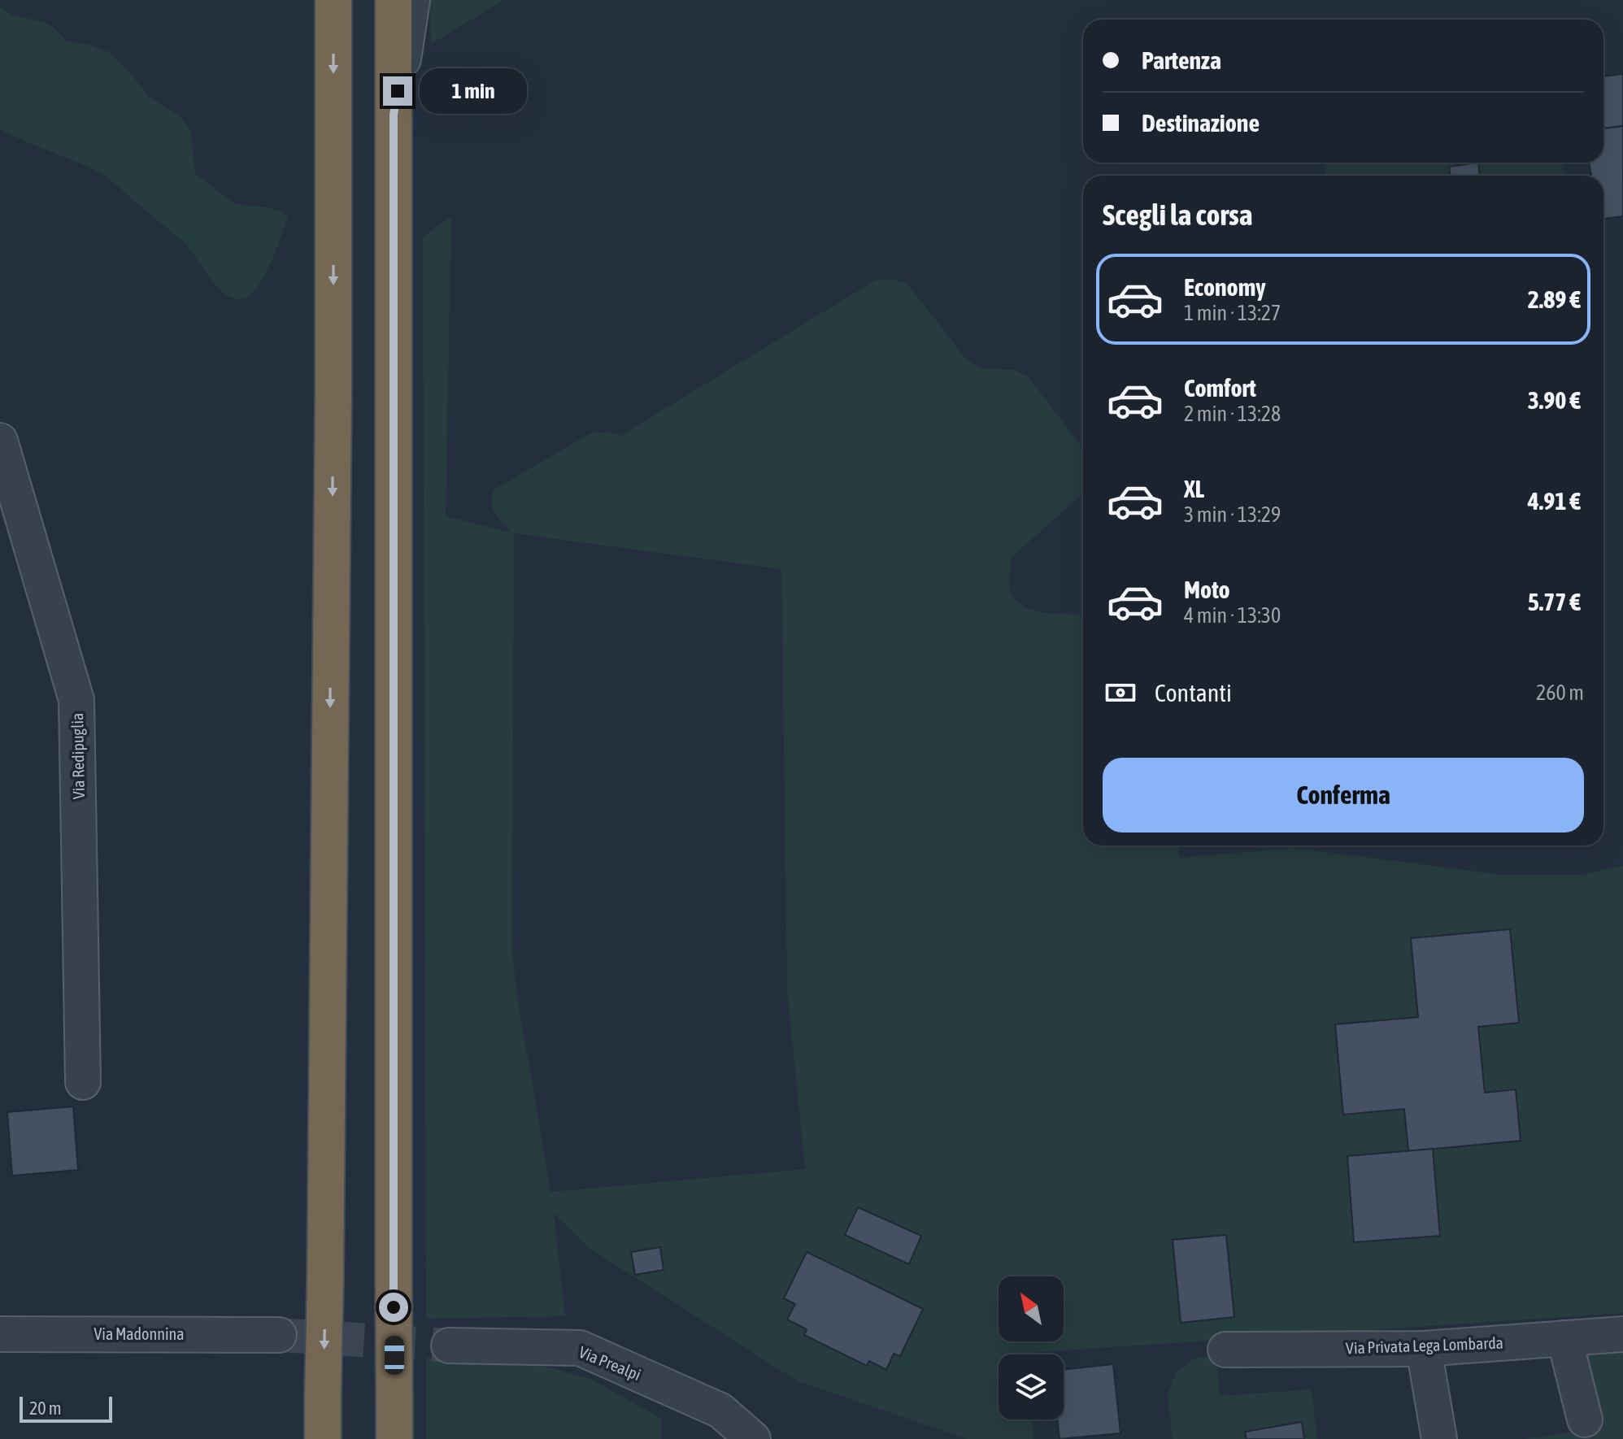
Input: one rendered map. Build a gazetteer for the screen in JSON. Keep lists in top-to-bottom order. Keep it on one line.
{"streets":{"street":["Via Redipuglia","Via Madonnina","Via Privata Lega Lombarda","Via Prealpi"]},"scale_bar":"20 m","north":"top left","page":{"banner":["Partenza","Destinazione"],"bubble":"1 min","heading":"Scegli la corsa","list":[{"name":"Economy","note":"1 min · 13:27","value":"2.89 €"},{"name":"Comfort","note":"2 min · 13:28","value":"3.90 €"},{"name":"XL","note":"3 min · 13:29","value":"4.91 €"},{"name":"Moto","note":"4 min · 13:30","value":"5.77 €"}],"pay":["Contanti","260 m"],"buttons":"Conferma","scale":"20 m"}}
